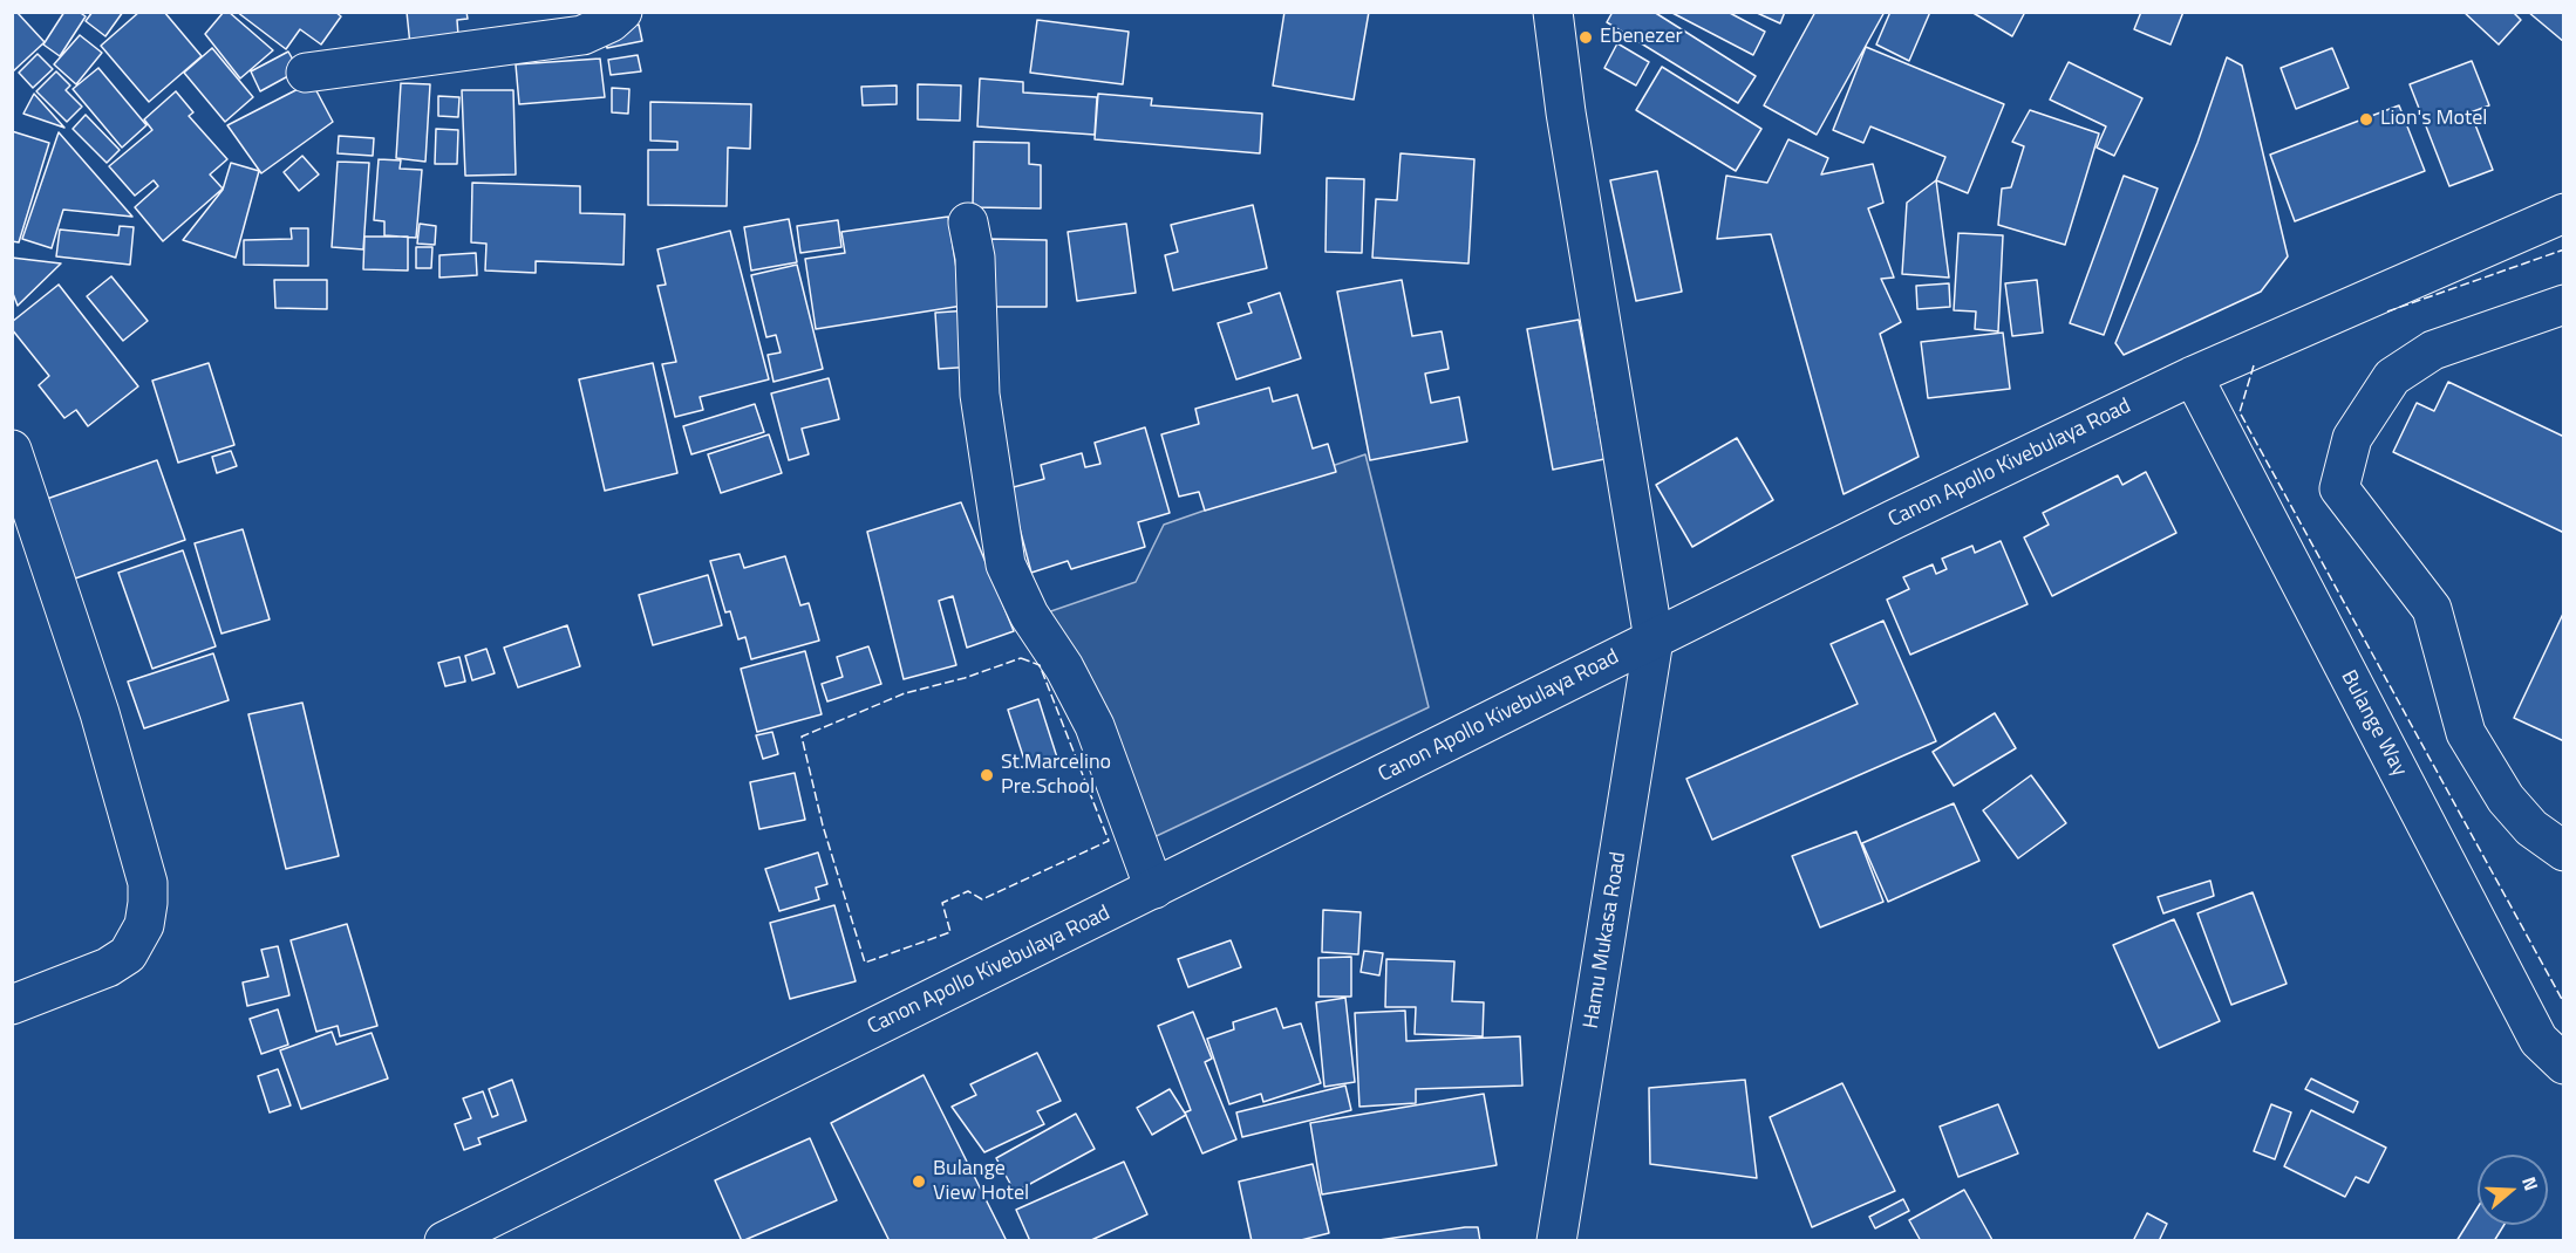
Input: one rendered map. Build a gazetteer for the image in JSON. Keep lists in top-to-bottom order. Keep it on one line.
{"streets":{"main road":["Canon Apollo Kivebulaya Road","Bulange Way","Hamu Mukasa Road"]},"crossings":[["Canon Apollo Kivebulaya Road","Bulange Way"],["Canon Apollo Kivebulaya Road","Hamu Mukasa Road"]],"places":["Ebenezer","Lion's Motel","St.Marcelino Pre.School","Bulange View Hotel"],"north":"right"}
